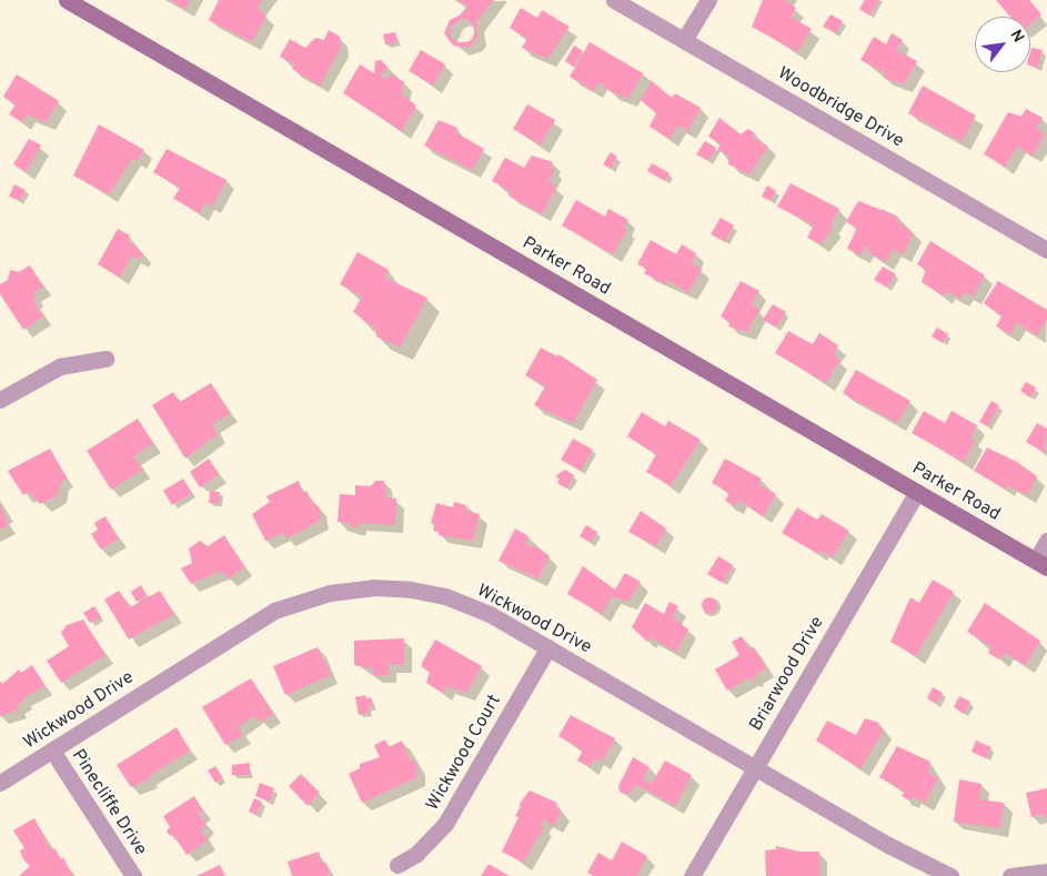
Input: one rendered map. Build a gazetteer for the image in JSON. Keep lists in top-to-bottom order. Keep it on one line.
{"streets":{"street":["Woodbridge Drive","Parker Road","Wickwood Drive","Briarwood Drive","Wickwood Court","Pinecliffe Drive"]},"crossings":[["Parker Road","Briarwood Drive"],["Wickwood Drive","Briarwood Drive"],["Wickwood Drive","Wickwood Court"],["Wickwood Drive","Pinecliffe Drive"]],"north":"top right"}
